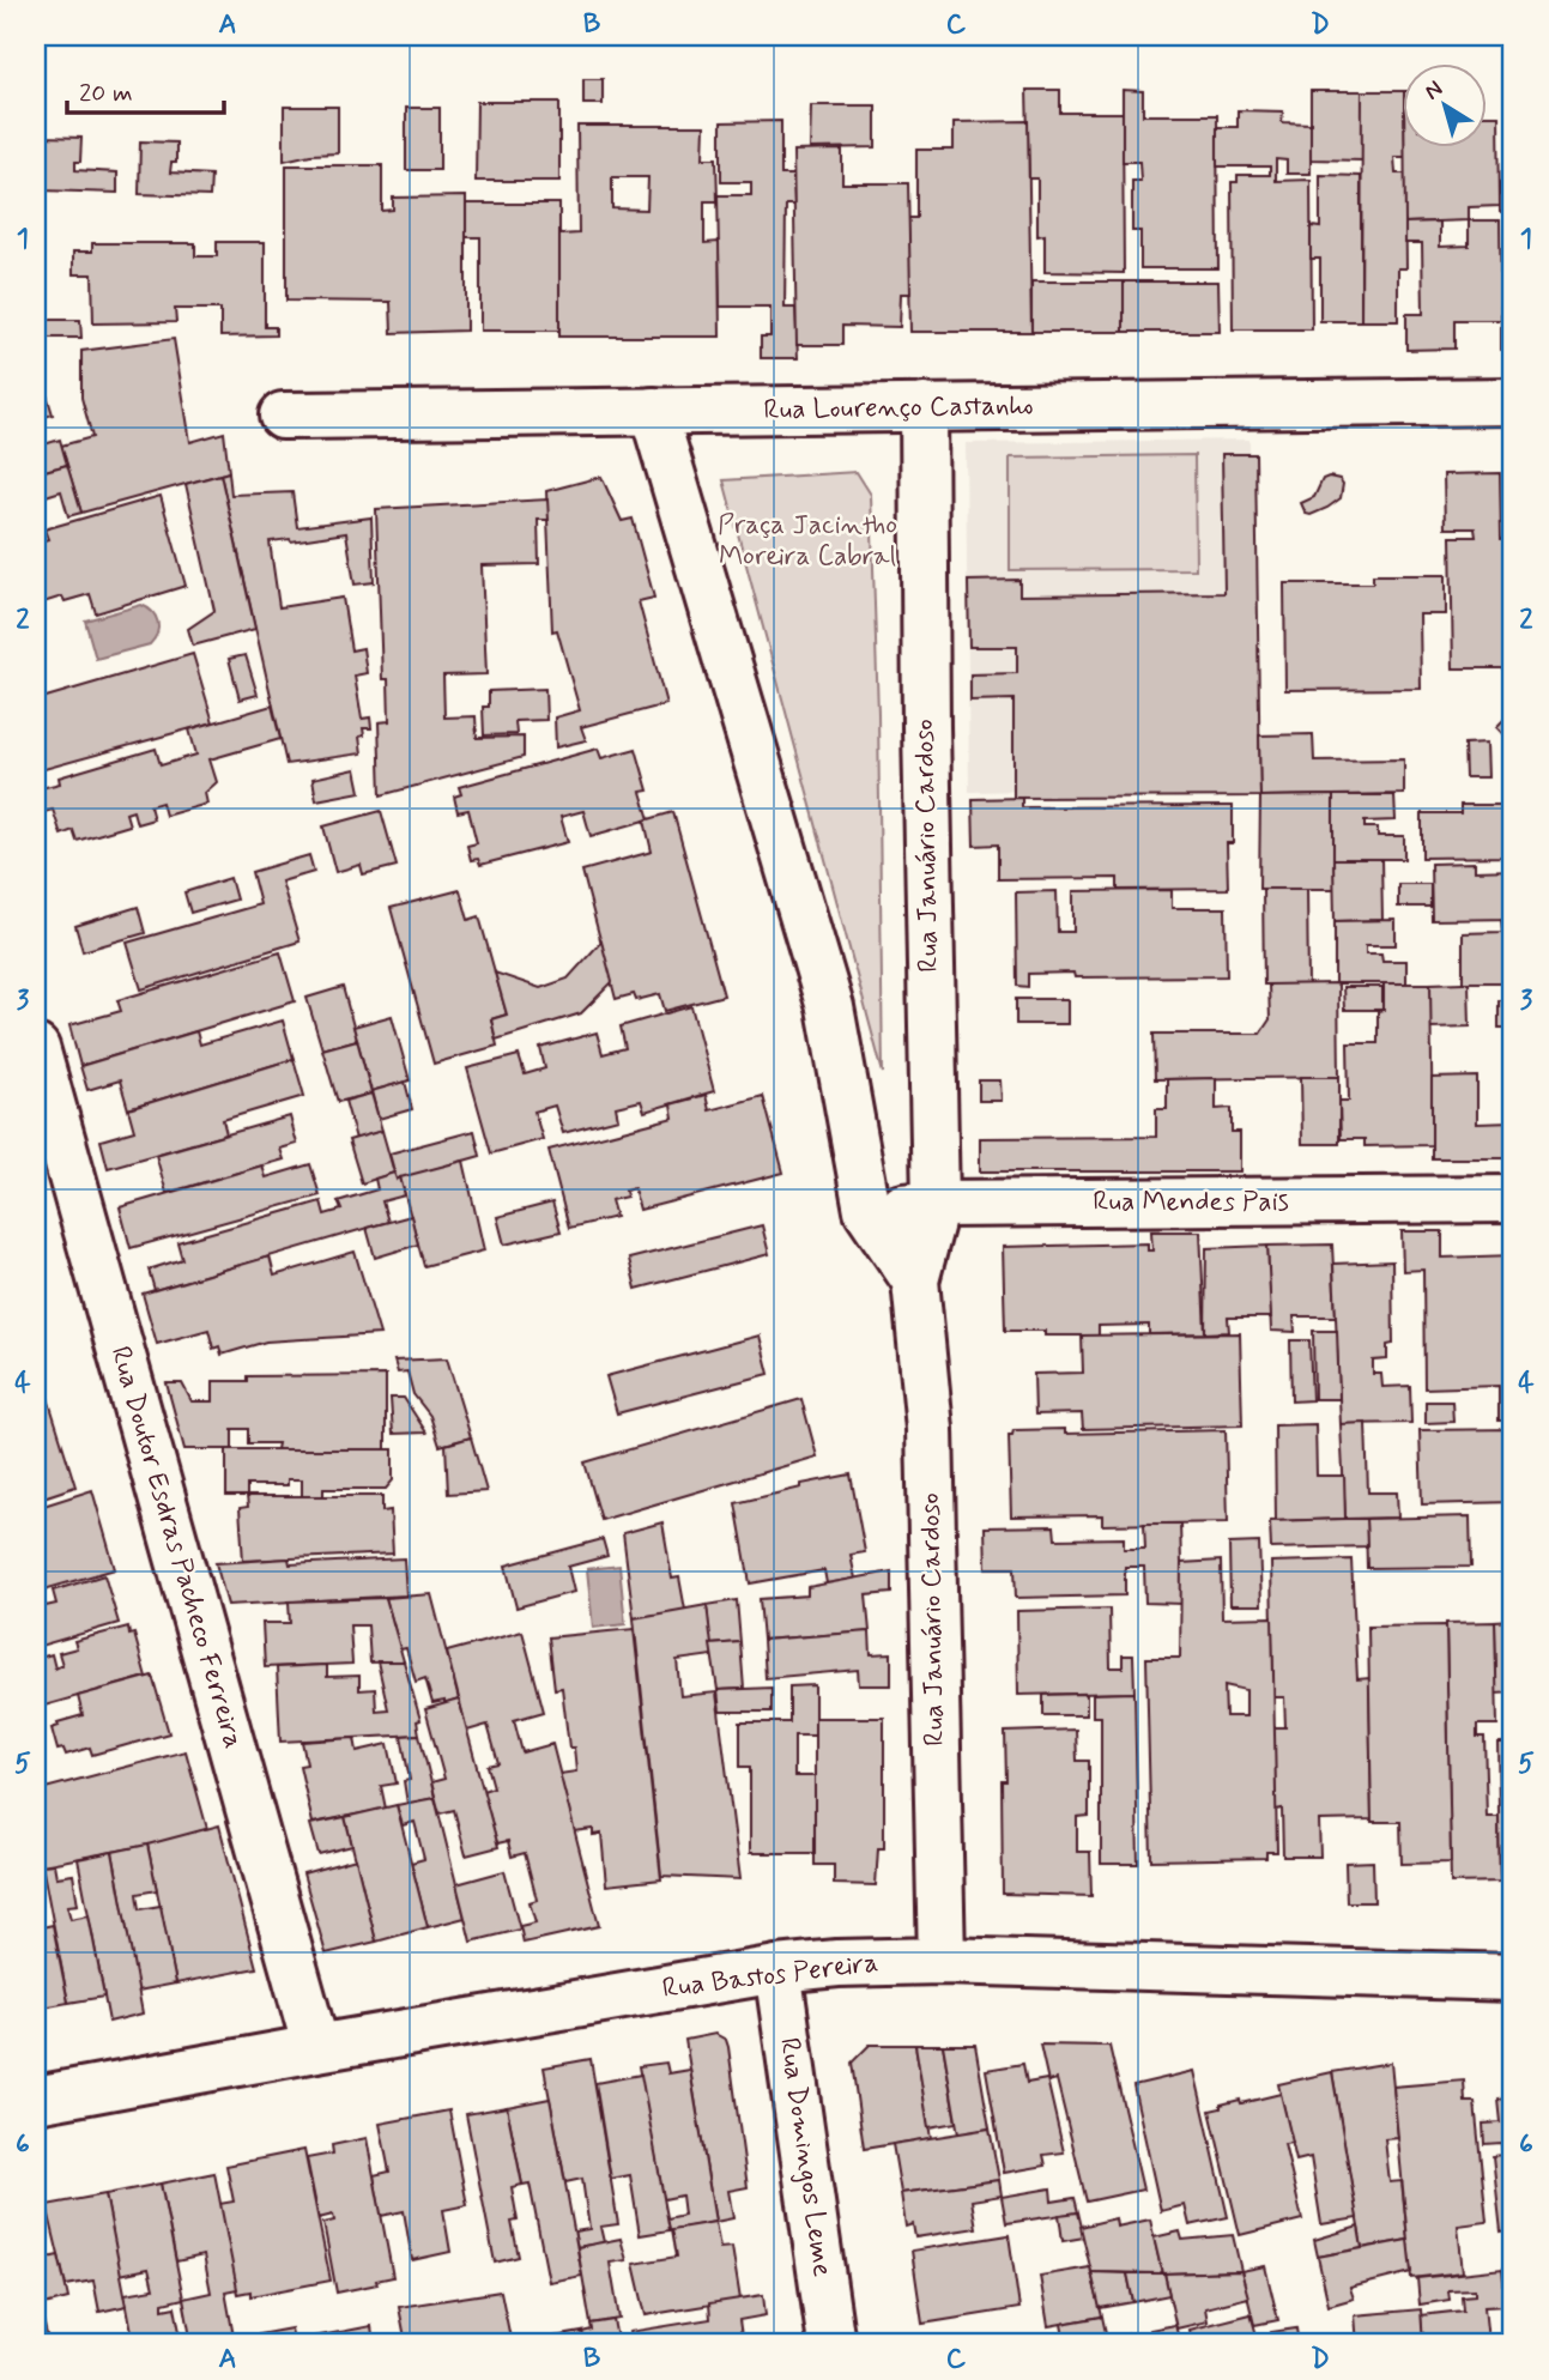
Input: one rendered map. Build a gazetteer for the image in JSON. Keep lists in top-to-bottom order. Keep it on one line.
{"streets":{"street":["Rua Lourenço Castanho","Rua Januário Cardoso","Rua Mendes Pais","Rua Doutor Esdras Pacheco Ferreira","Rua Bastos Pereira","Rua Domingos Leme"]},"crossings":[["Rua Lourenço Castanho","Rua Januário Cardoso"],["Rua Januário Cardoso","Rua Mendes Pais"],["Rua Januário Cardoso","Rua Bastos Pereira"],["Rua Doutor Esdras Pacheco Ferreira","Rua Bastos Pereira"],["Rua Bastos Pereira","Rua Domingos Leme"]],"parks":["Praça Jacintho Moreira Cabral"],"scale_bar":"20 m","north":"top left","grid":{"columns":["A","B","C","D"],"rows":["1","2","3","4","5","6"]}}
